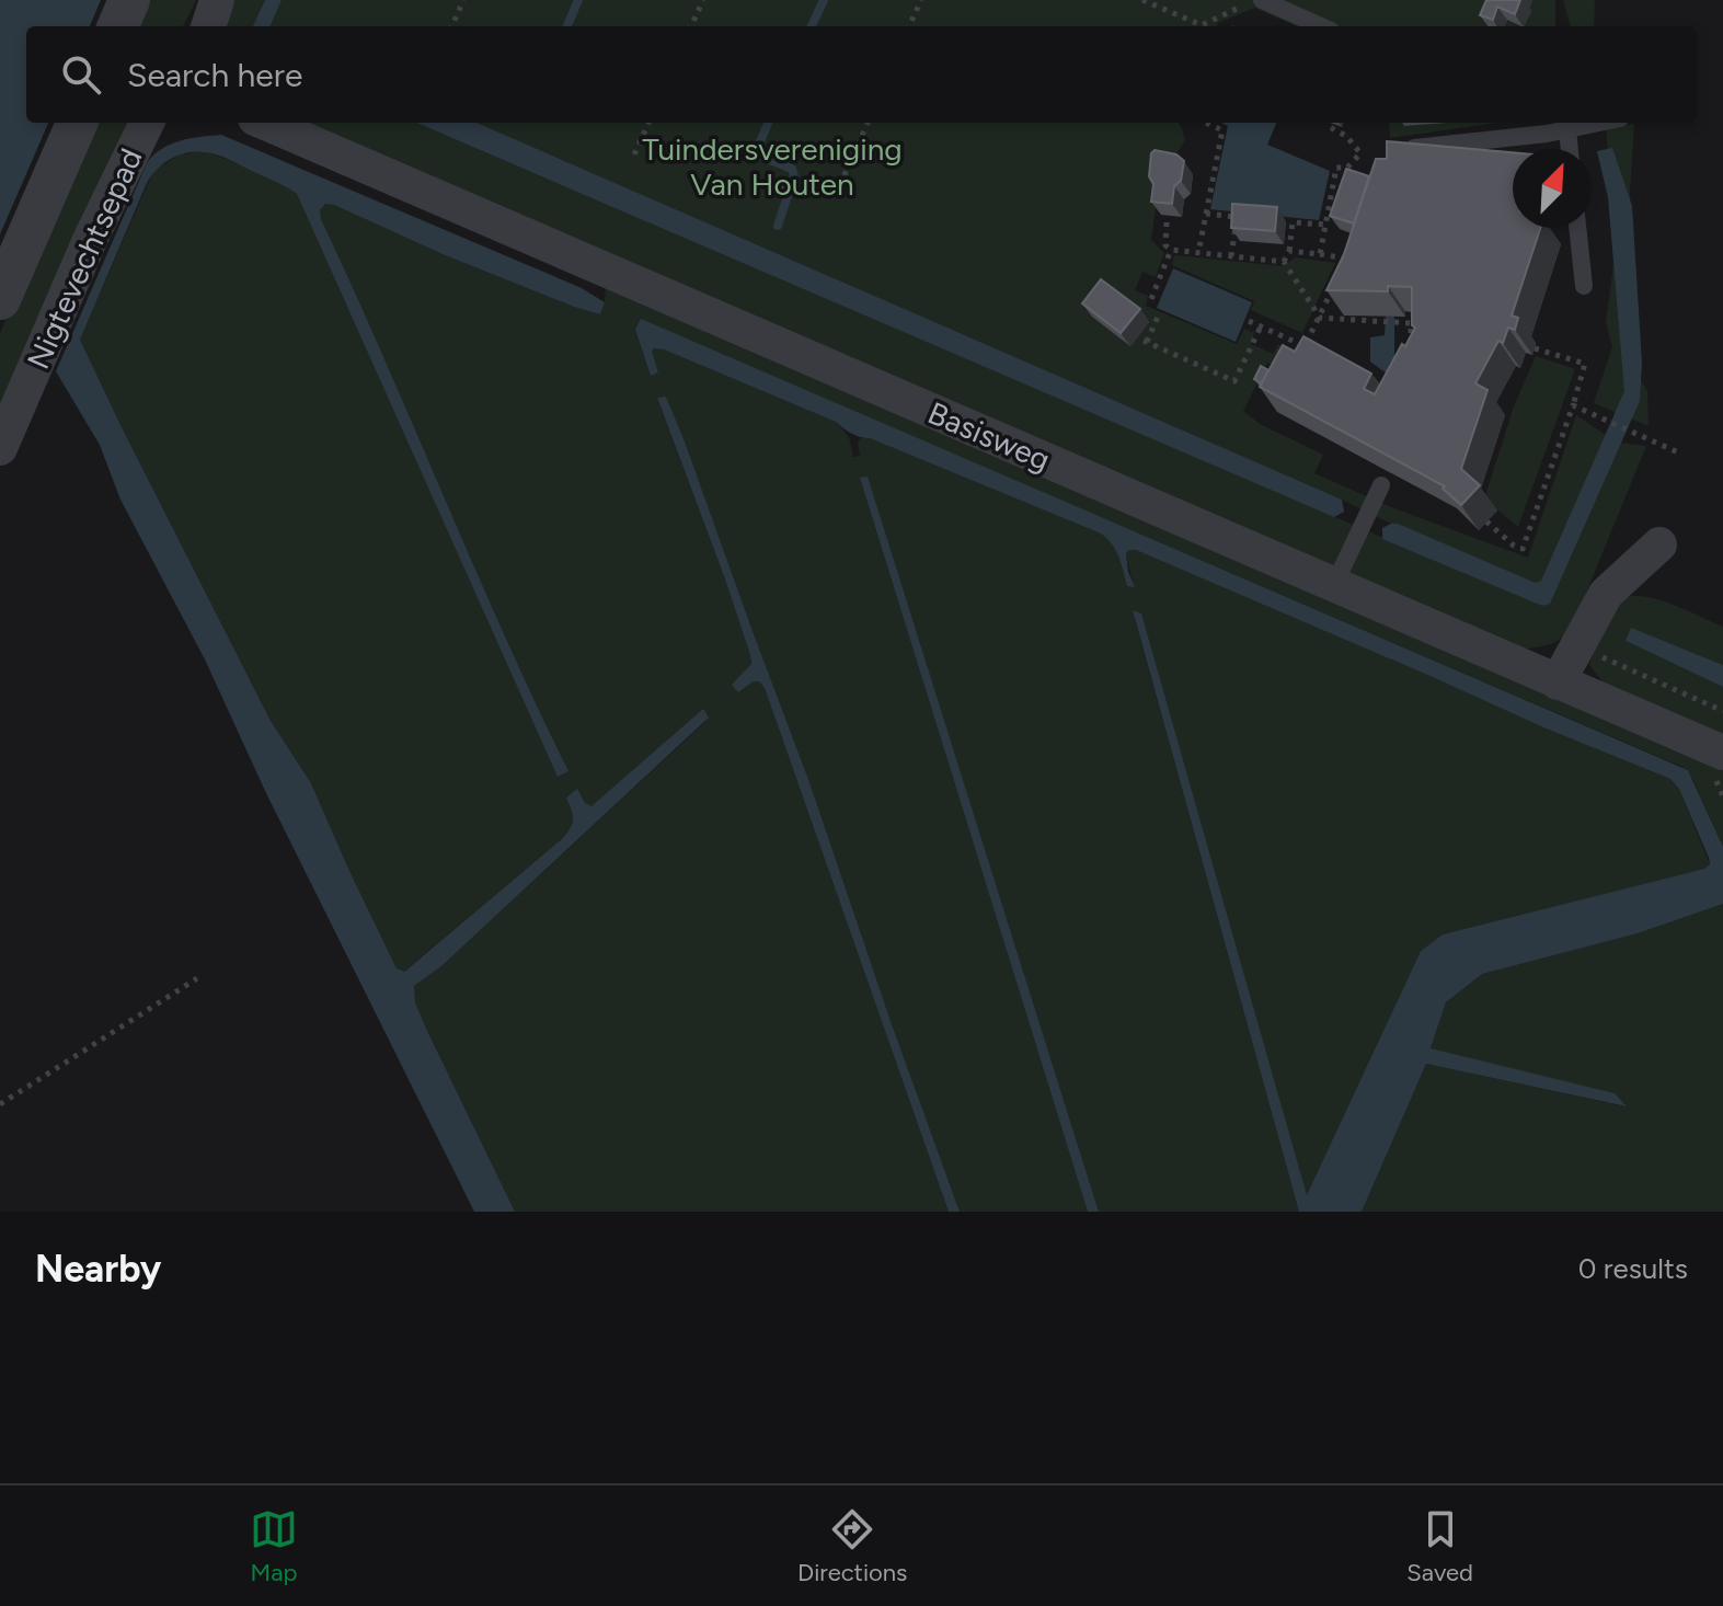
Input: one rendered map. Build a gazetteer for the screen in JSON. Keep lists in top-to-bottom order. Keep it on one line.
{"streets":{"street":["Nigtevechtsepad","Basisweg"]},"parks":["Tuindersvereniging Van Houten"],"north":"top right","page":{"search":"Search here","heading":["Nearby","0 results"],"nav":["Map","Directions","Saved"]}}
